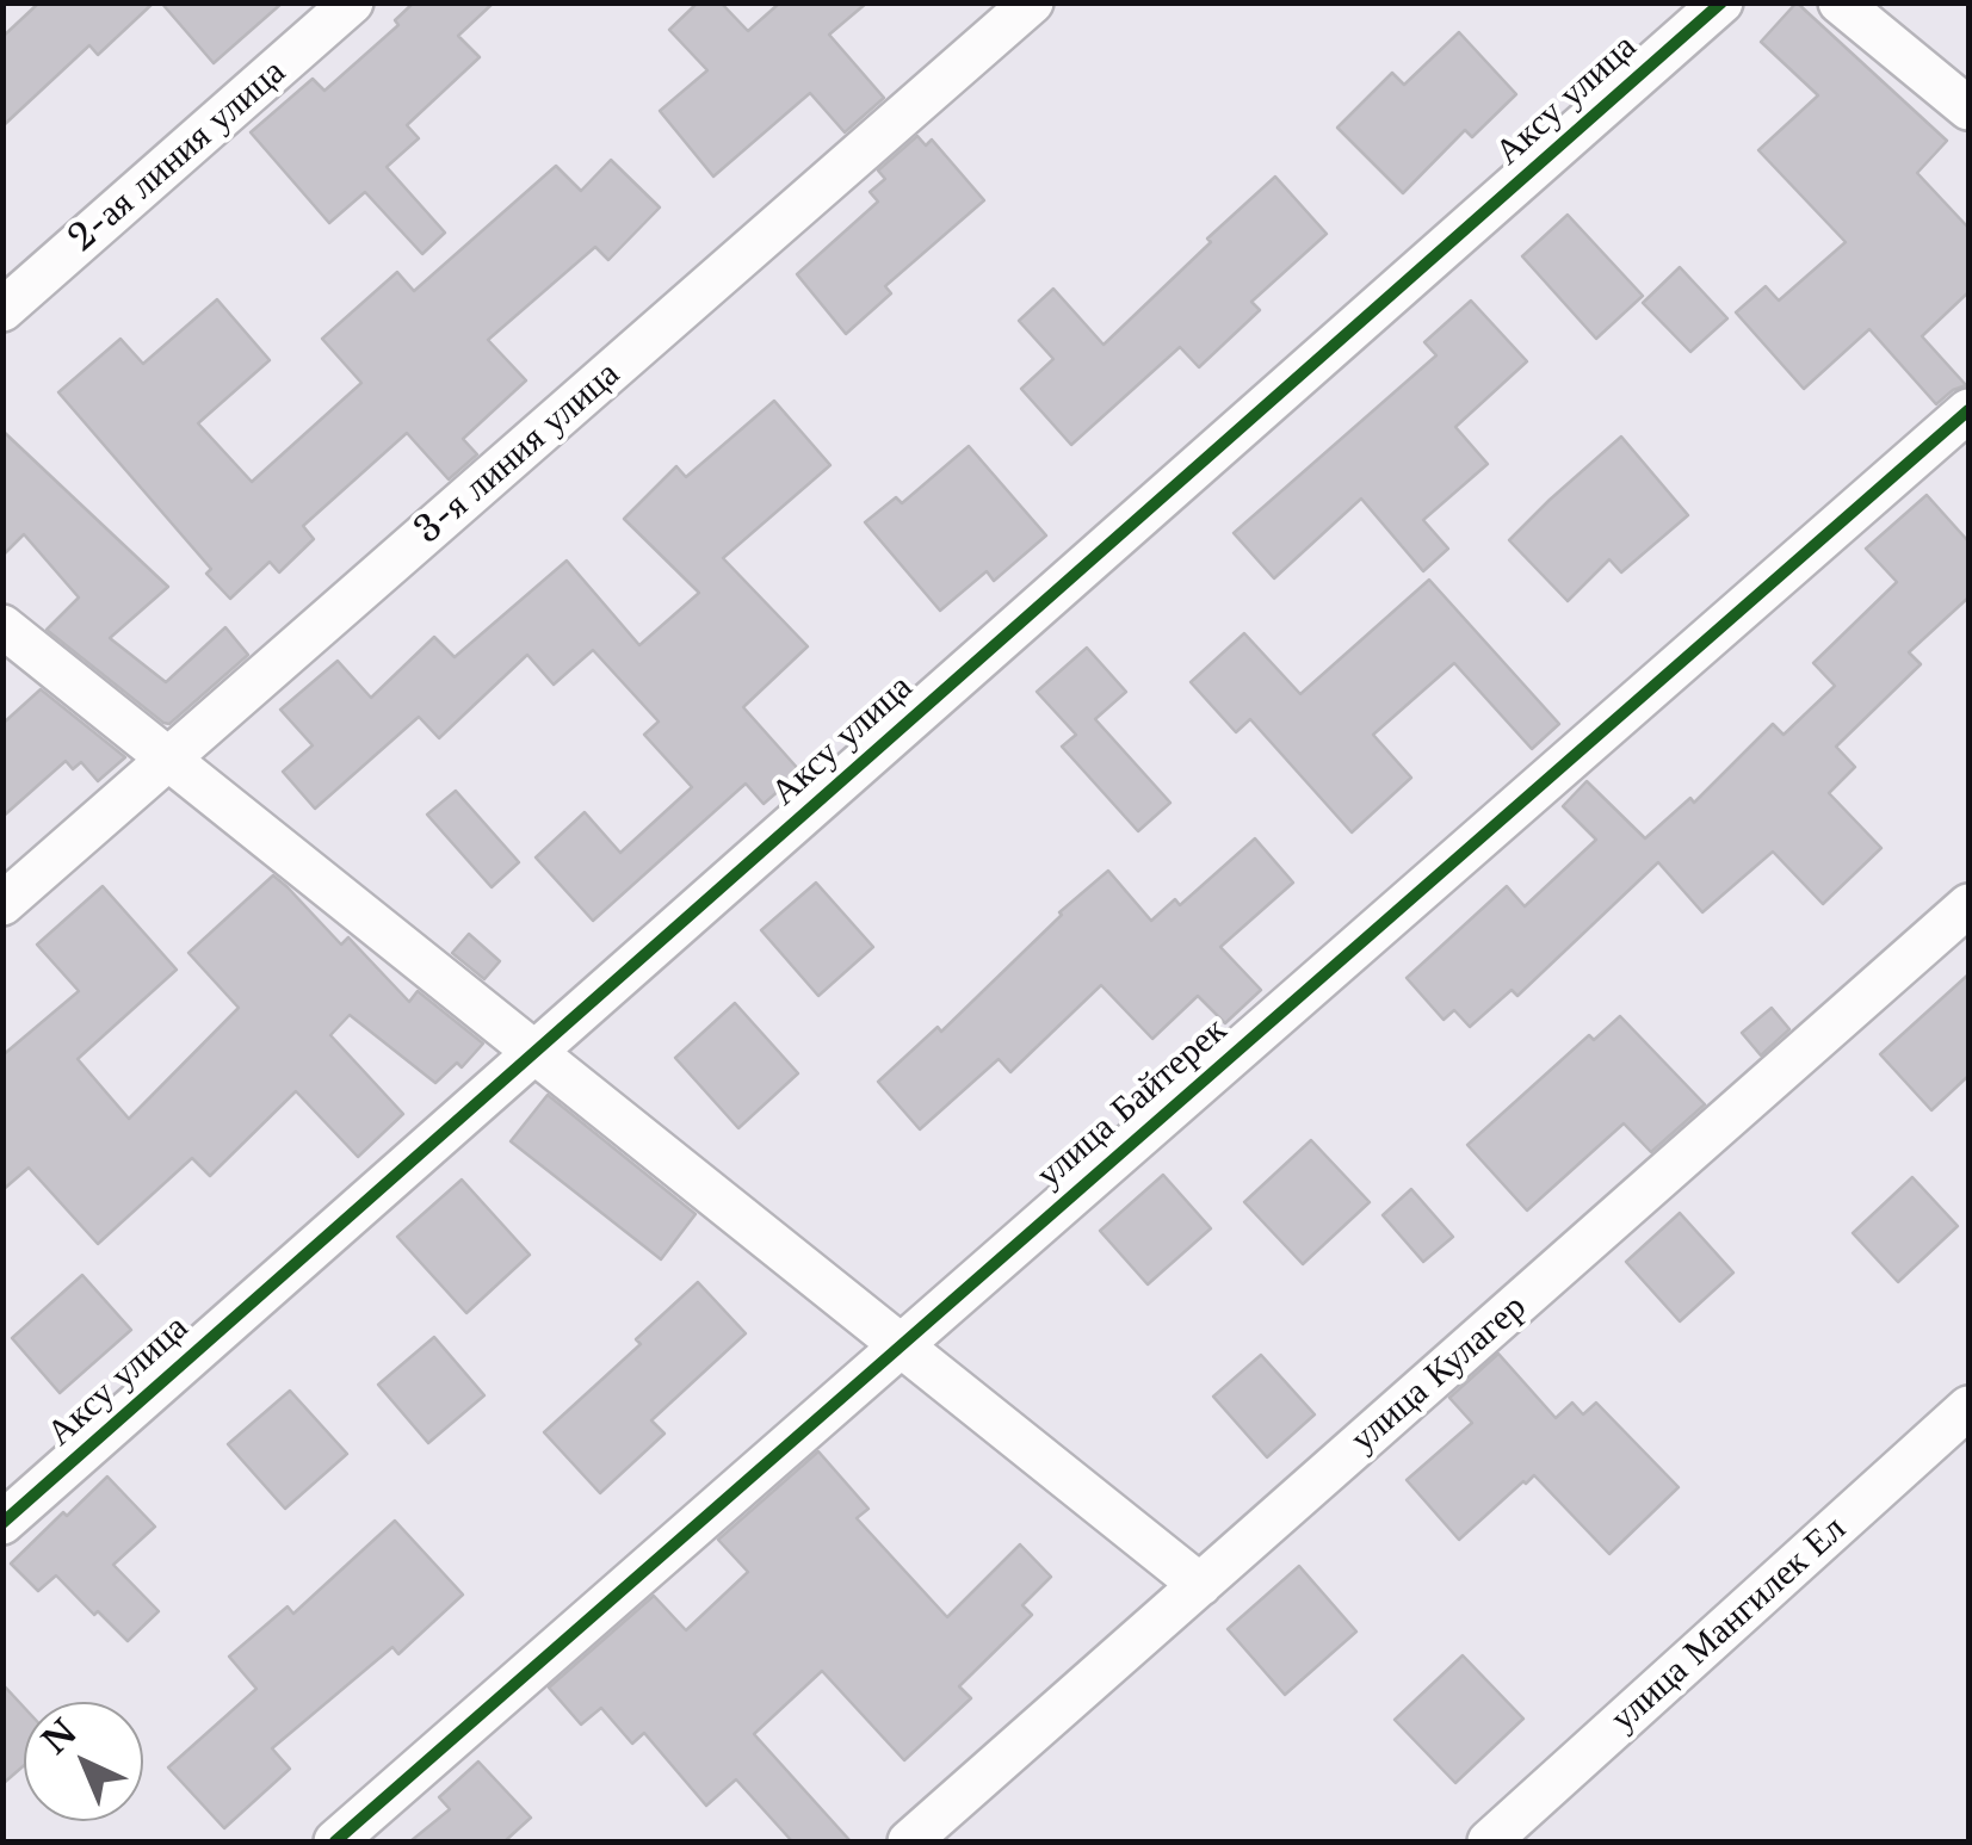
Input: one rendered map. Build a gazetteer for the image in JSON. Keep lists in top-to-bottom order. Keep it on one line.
{"streets":{"street":["Аксу улица","2-ая линия улица","3-я линия улица","улица Байтерек","улица Кулагер","улица Мангилек Ел"]},"north":"top left"}
